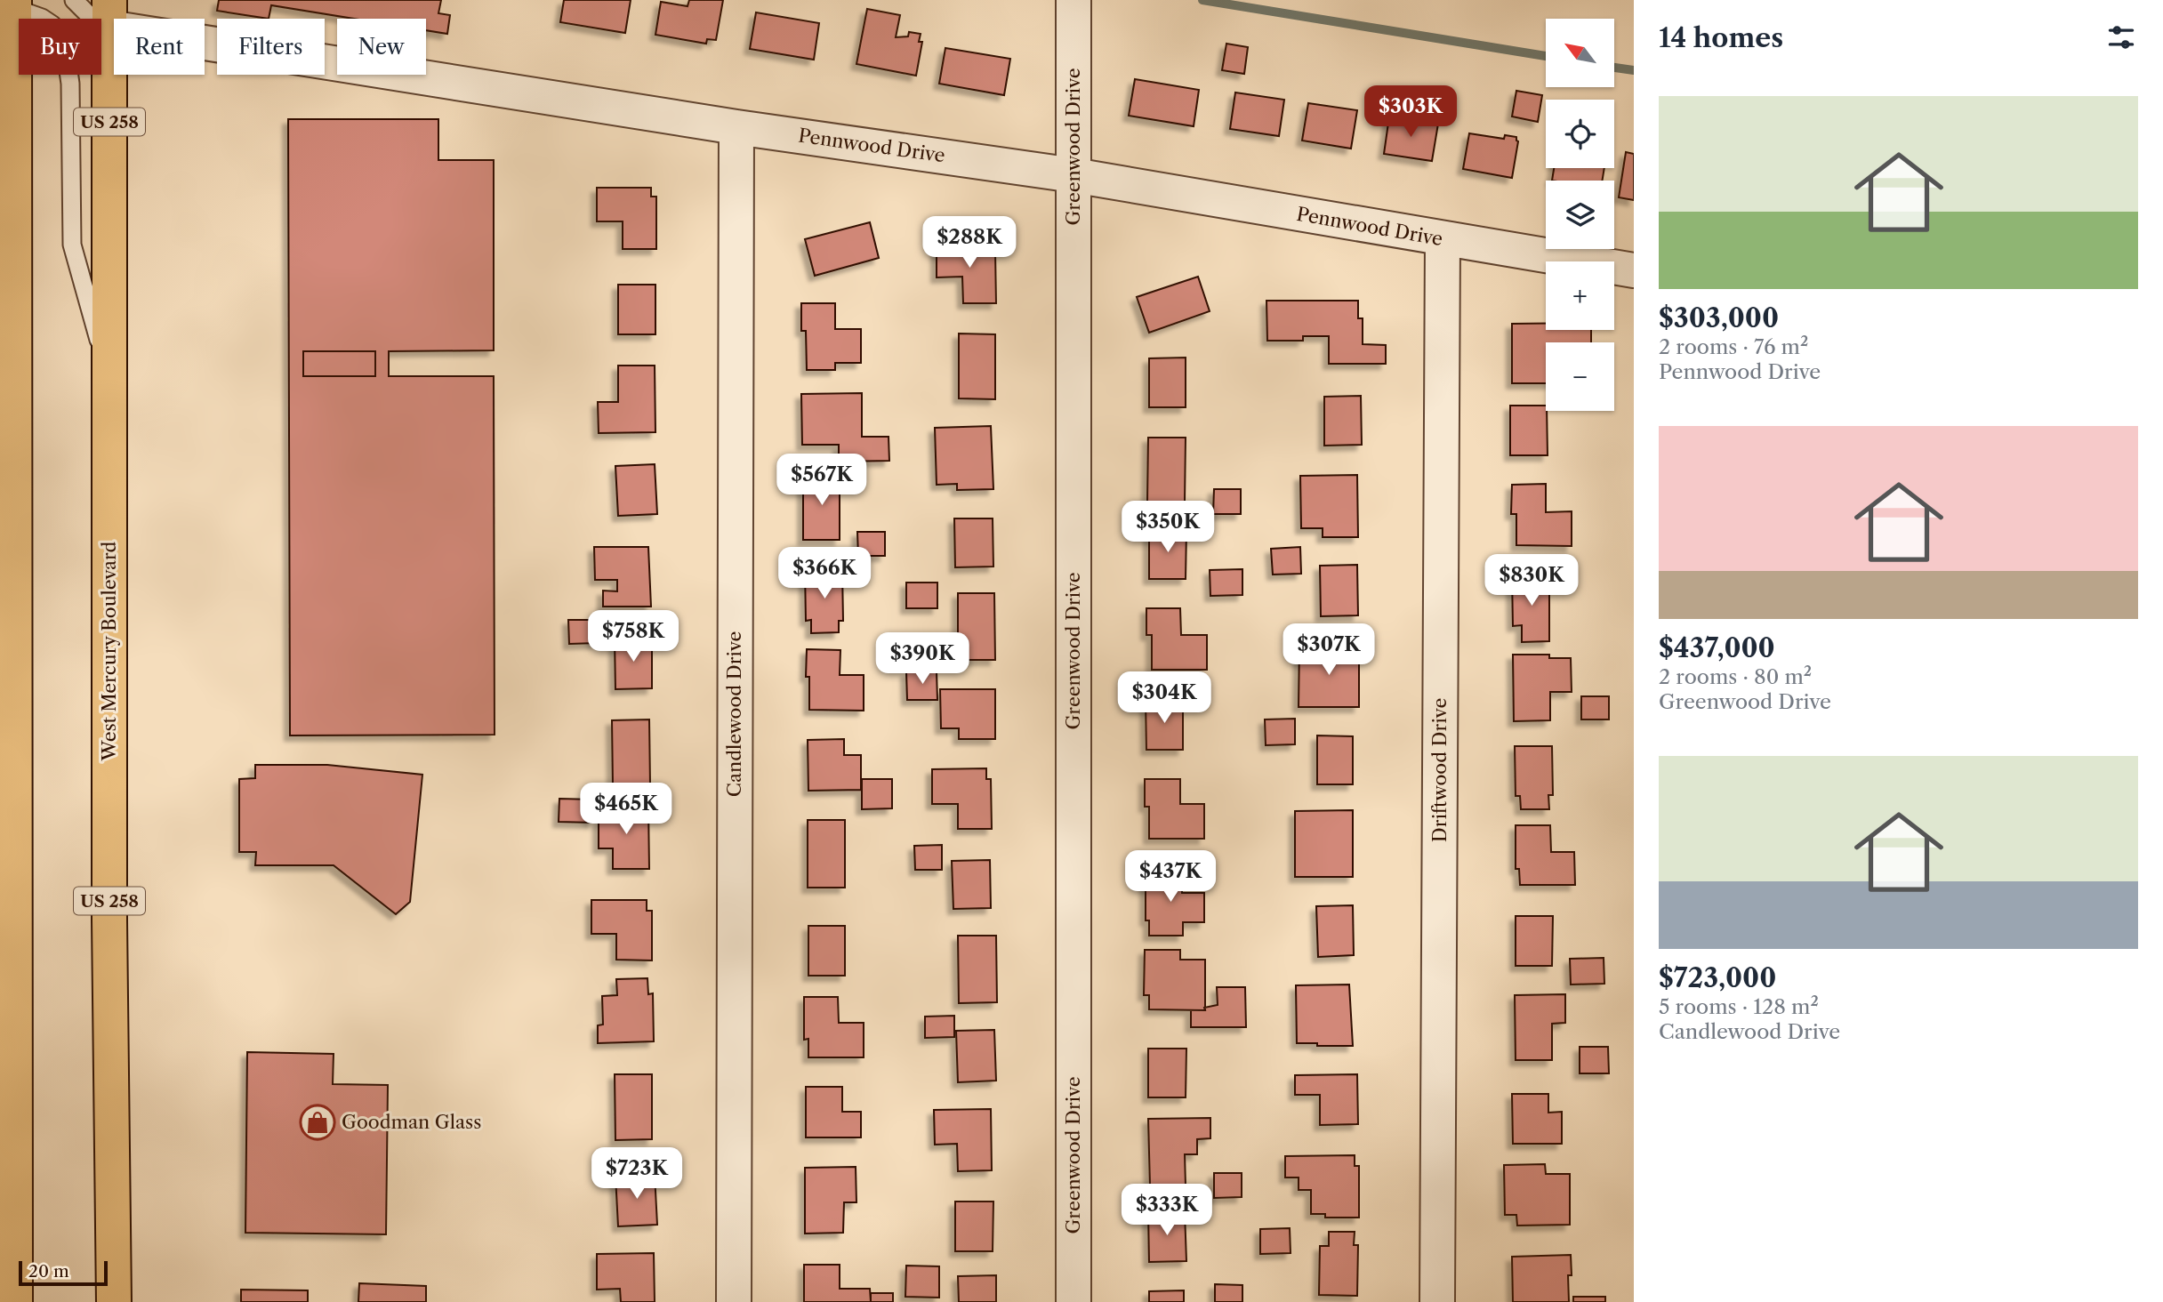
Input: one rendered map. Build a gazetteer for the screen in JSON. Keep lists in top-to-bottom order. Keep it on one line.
{"streets":{"highway":["US 258","West Mercury Boulevard"],"street":["Pennwood Drive","Greenwood Drive","Candlewood Drive","Driftwood Drive"]},"crossings":[["Pennwood Drive","Greenwood Drive"],["Pennwood Drive","West Mercury Boulevard"],["Pennwood Drive","Candlewood Drive"],["Pennwood Drive","Driftwood Drive"]],"places":{"shop":["Goodman Glass"]},"scale_bar":"20 m","north":"top left","page":{"heading":"14 homes","map_buttons":["+","−"],"chip":["Buy","Rent","Filters","New"],"list":[{"name":"$303,000","note":"2 rooms · 76 m² · Pennwood Drive"},{"name":"$437,000","note":"2 rooms · 80 m² · Greenwood Drive"},{"name":"$723,000","note":"5 rooms · 128 m² · Candlewood Drive"}],"price":["$303K","$288K","$567K","$350K","$366K","$830K","$758K","$307K","$390K","$304K","$465K","$437K","$723K","$333K"],"scale":"20 m"}}
